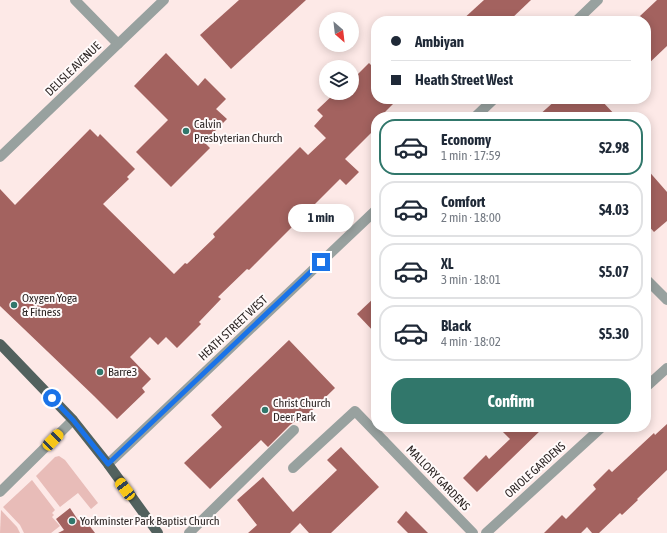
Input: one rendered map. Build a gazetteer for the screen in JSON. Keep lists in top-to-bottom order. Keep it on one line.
{"streets":{"street":["DELISLE AVENUE","HEATH STREET WEST","ORIOLE GARDENS","MALLORY GARDENS"]},"places":["Calvin Presbyterian Church","Oxygen Yoga & Fitness","Barre3","Christ Church Deer Park","Yorkminster Park Baptist Church"],"north":"bottom right","page":{"banner":["Ambiyan","Heath Street West"],"list":[{"name":"Economy","note":"1 min · 17:59","value":"$2.98"},{"name":"Comfort","note":"2 min · 18:00","value":"$4.03"},{"name":"XL","note":"3 min · 18:01","value":"$5.07"},{"name":"Black","note":"4 min · 18:02","value":"$5.30"}],"bubble":"1 min","buttons":"Confirm"}}
